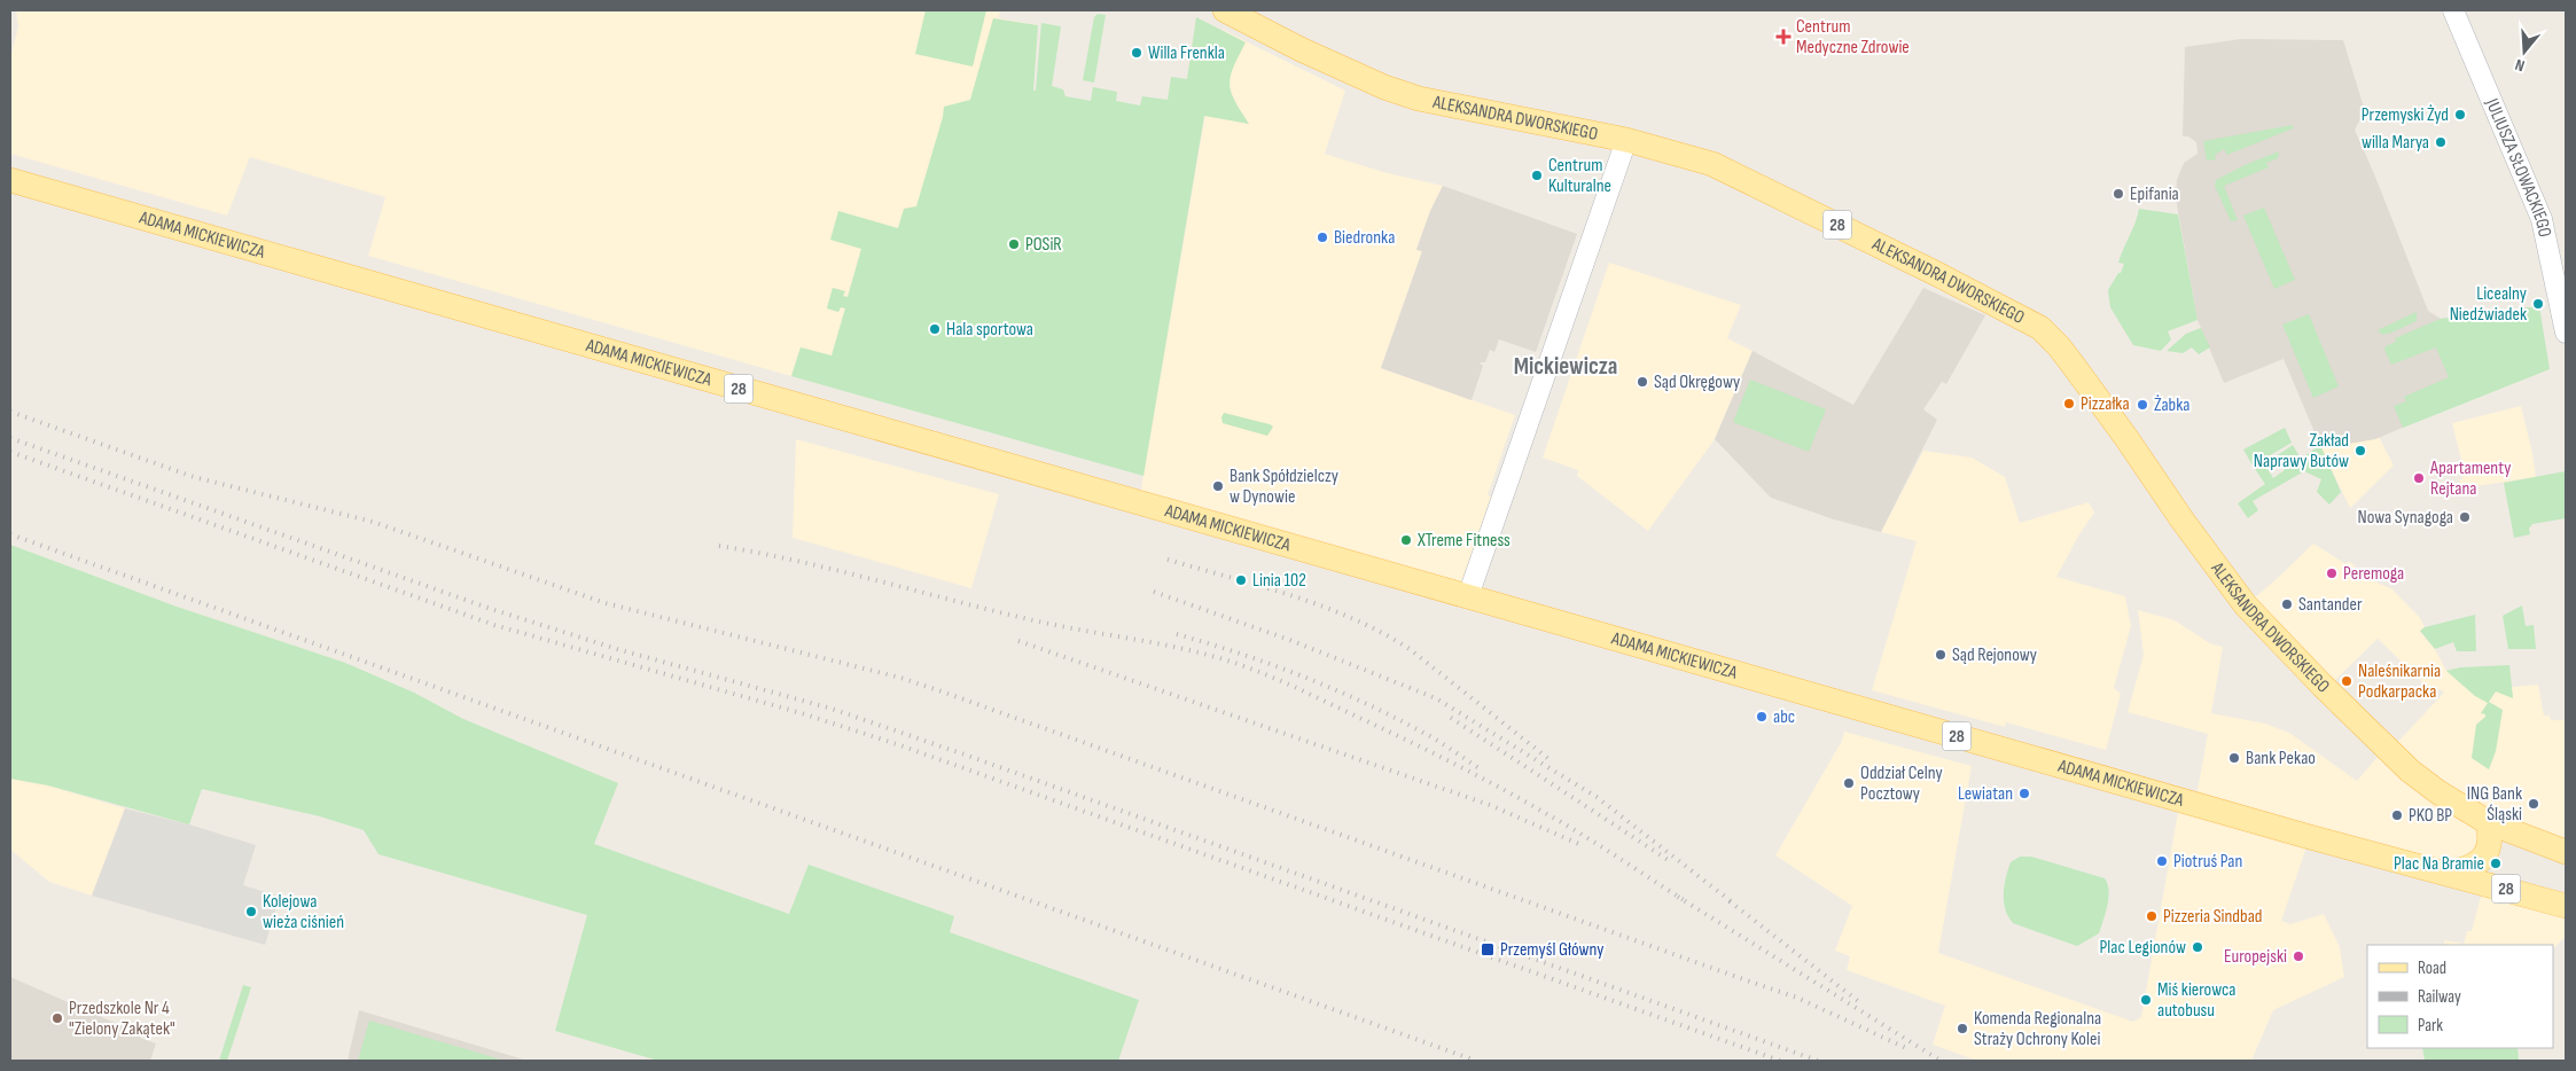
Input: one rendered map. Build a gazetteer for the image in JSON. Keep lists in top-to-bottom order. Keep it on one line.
{"streets":{"main road":["ALEKSANDRA DWORSKIEGO","28","ADAMA MICKIEWICZA"],"street":["JULIUSZA SŁOWACKIEGO"]},"crossings":[["ALEKSANDRA DWORSKIEGO","28"],["28","ADAMA MICKIEWICZA"]],"districts":["Mickiewicza"],"places":{"health":["Centrum Medyczne Zdrowie"],"other":["Willa Frenkla","Przemyski Żyd","willa Marya","Centrum Kulturalne","Epifania","Biedronka","POSiR","Licealny Niedźwiadek","Hala sportowa","Sąd Okręgowy","Pizzałka","Żabka","Zakład Naprawy Butów","Apartamenty Rejtana","Bank Spółdzielczy w Dynowie","Nowa Synagoga","XTreme Fitness","Peremoga","Linia 102","Santander","Sąd Rejonowy","Naleśnikarnia Podkarpacka","abc","Bank Pekao","Oddział Celny Pocztowy","Lewiatan","ING Bank Śląski","PKO BP","Piotruś Pan","Plac Na Bramie","Kolejowa wieża ciśnień","Pizzeria Sindbad","Plac Legionów","Europejski","Miś kierowca autobusu","Przedszkole Nr 4 \"Zielony Zakątek\"","Komenda Regionalna Straży Ochrony Kolei"],"transit":["Przemyśl Główny"]},"legend":["Road","Railway","Park"],"north":"bottom"}
